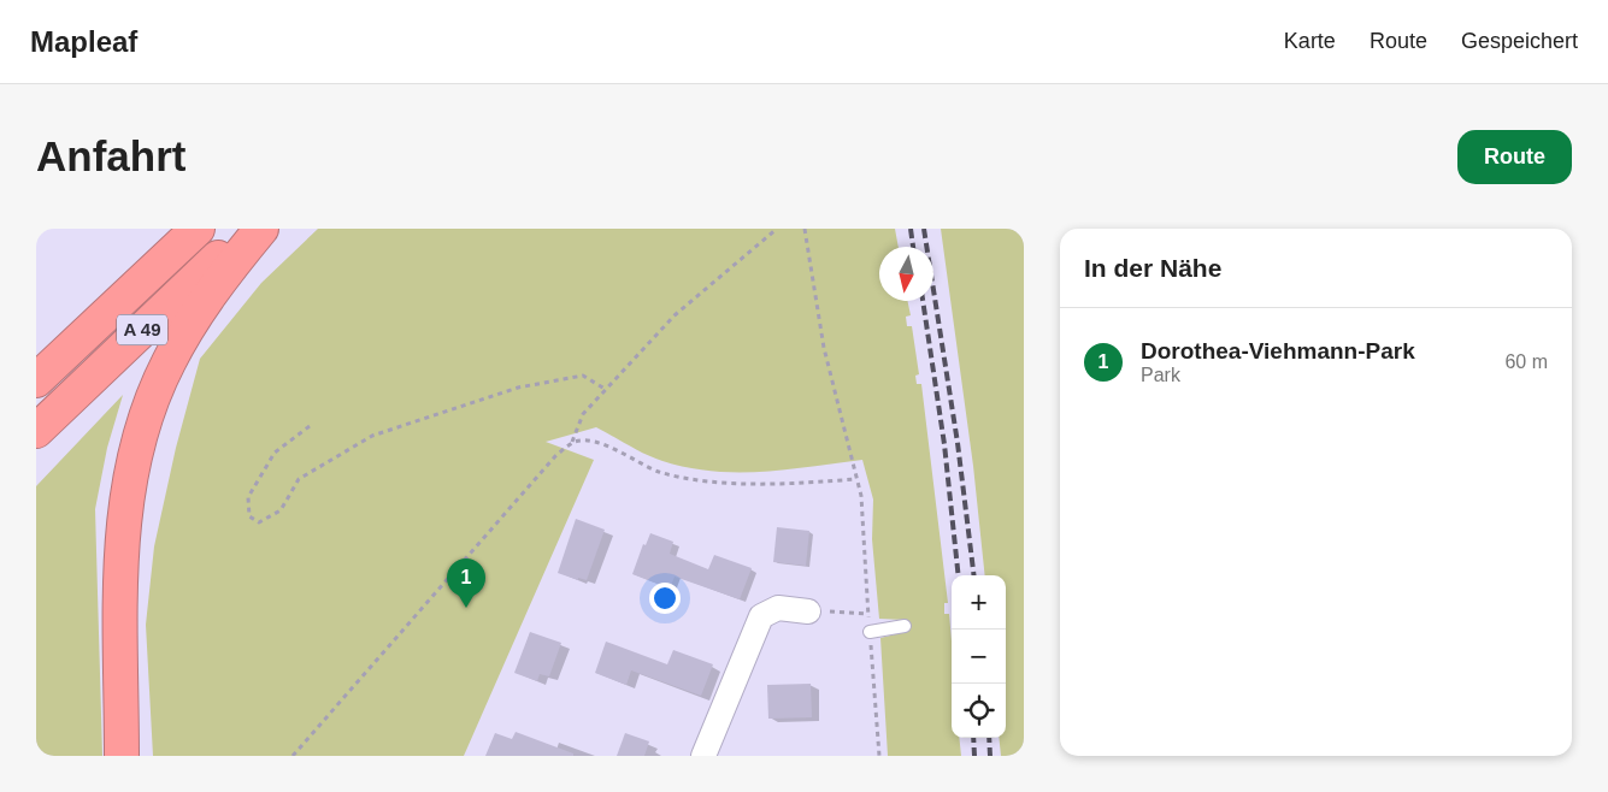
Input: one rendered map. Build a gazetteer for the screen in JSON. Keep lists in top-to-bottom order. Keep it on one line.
{"streets":{"highway":["A 49"]},"north":"bottom","page":{"header":"Mapleaf","nav":["Karte","Route","Gespeichert"],"buttons":"Route","title":"Anfahrt","heading":"In der Nähe","list":[{"mark":"1","name":"Dorothea-Viehmann-Park","note":"Park","value":"60 m"}],"pins":"1","map_buttons":["+","−"]}}
